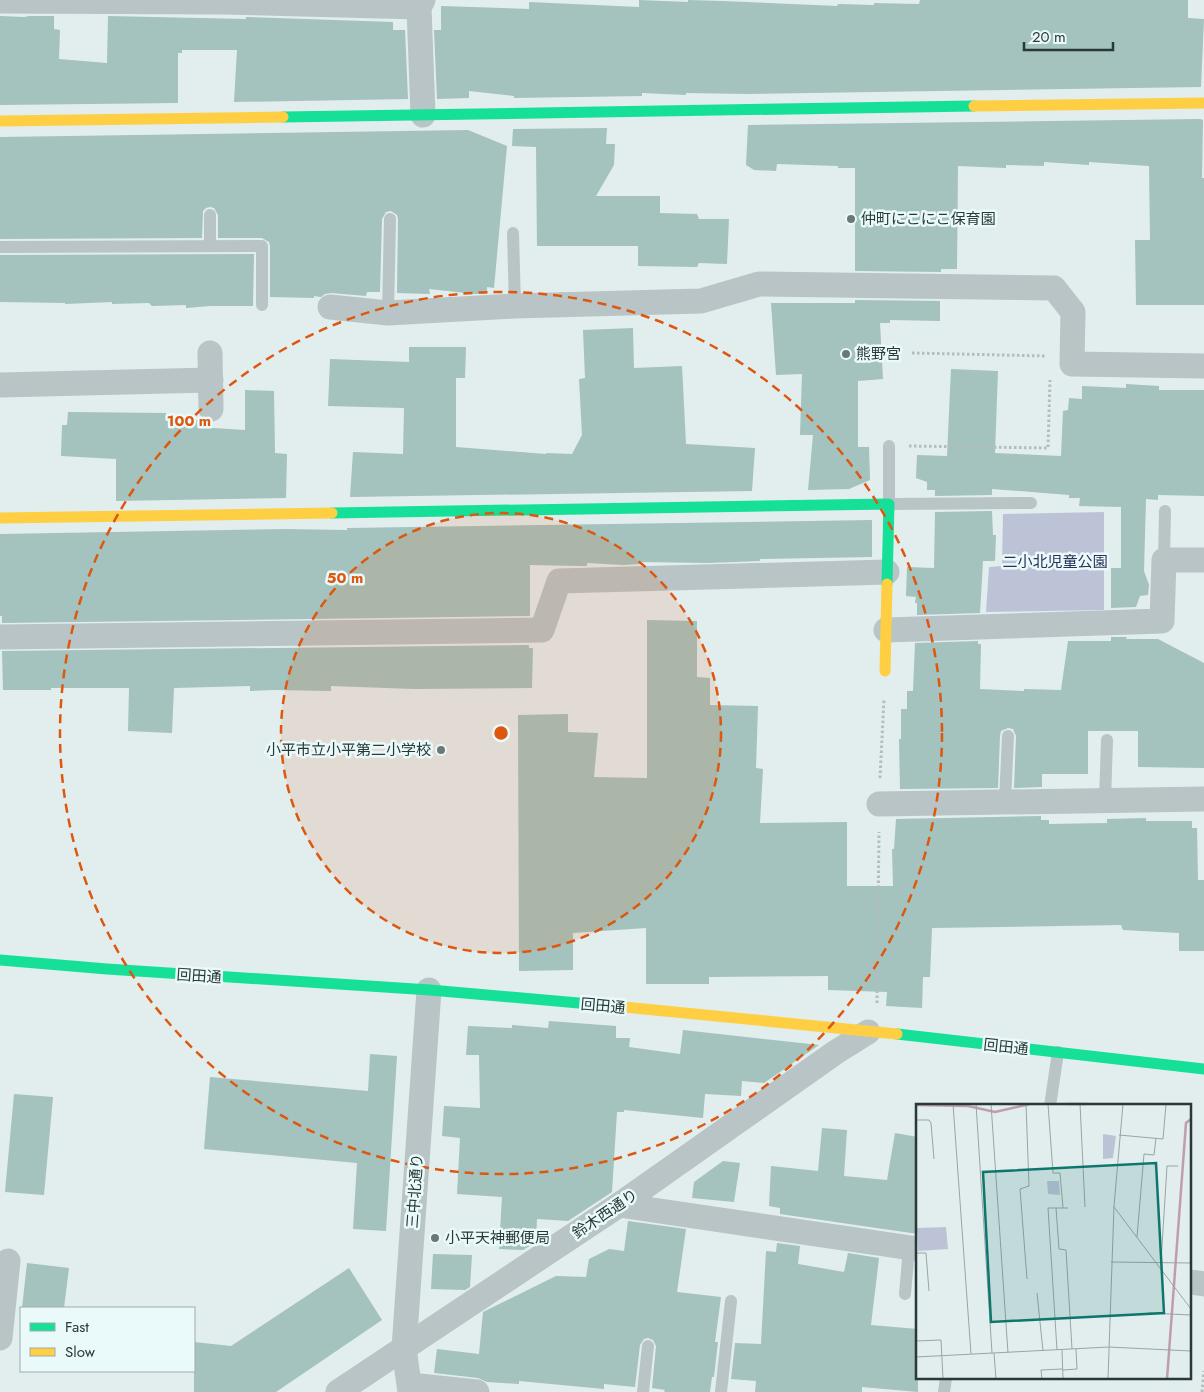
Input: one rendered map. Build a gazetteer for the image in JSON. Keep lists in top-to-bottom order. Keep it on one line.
{"streets":{"street":["回田通","三中北通り","鈴木西通り"]},"crossings":[["回田通","三中北通り"],["回田通","鈴木西通り"],["三中北通り","鈴木西通り"]],"parks":["二小北児童公園"],"places":["仲町にこにこ保育園","熊野宮","小平市立小平第二小学校","小平天神郵便局"],"legend":["Fast","Slow"],"scale_bar":"20 m","rings":["100 m","50 m"]}
